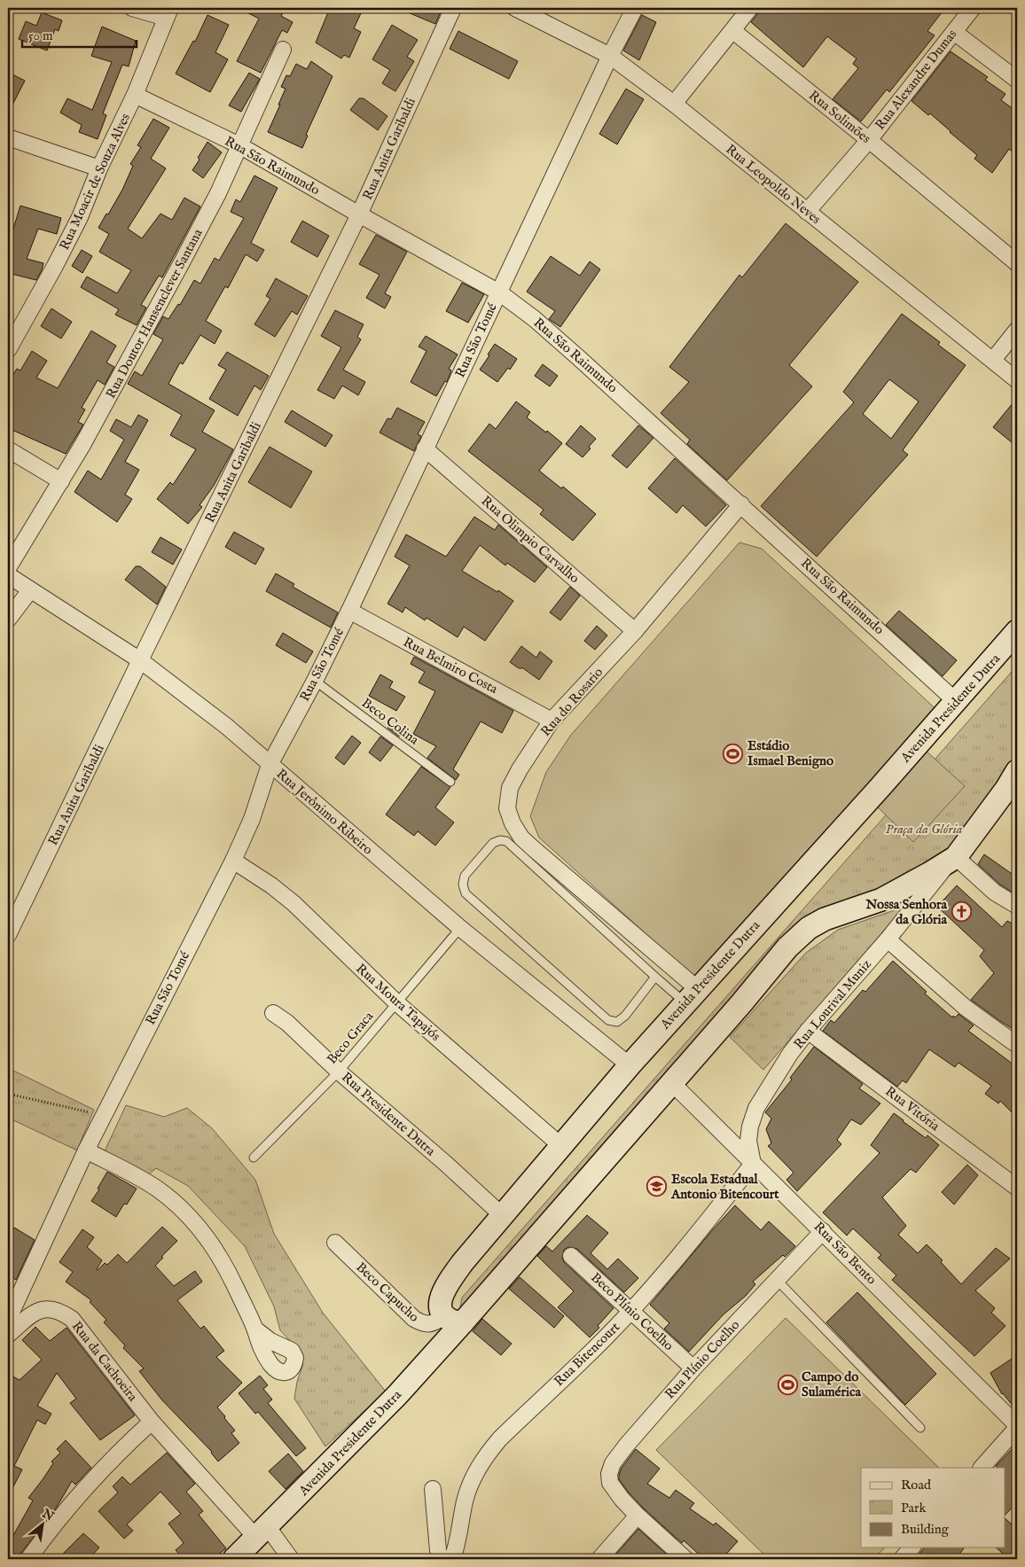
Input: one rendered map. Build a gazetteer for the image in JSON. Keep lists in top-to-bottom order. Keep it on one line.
{"streets":{"street":["Rua Alexandre Dumas","Rua Solimões","Rua Anita Garibaldi","Rua São Raimundo","Rua Moacir de Souza Alves","Rua Leopoldo Neves","Rua Doutor Hansenclever Santana","Rua São Tomé","Rua Olimpio Carvalho","Rua Belmiro Costa","Rua do Rosario","Avenida Presidente Dutra","Rua Jerônimo Ribeiro","Rua Moura Tapajós","Rua Lourival Muniz","Rua Vitória","Rua Presidente Dutra","Rua São Bento","Beco Capucho","Beco Plínio Coelho","Rua Bitencourt","Rua Plínio Coelho","Rua da Cachoeira"],"lane":["Beco Colina","Beco Graca"]},"crossings":[["Rua Alexandre Dumas","Rua Solimões"],["Rua Alexandre Dumas","Rua Leopoldo Neves"],["Rua Anita Garibaldi","Rua São Raimundo"],["Rua Anita Garibaldi","Rua Jerônimo Ribeiro"],["Rua São Raimundo","Rua Moacir de Souza Alves"],["Rua São Raimundo","Rua Doutor Hansenclever Santana"],["Rua São Raimundo","Rua São Tomé"],["Rua São Raimundo","Rua do Rosario"],["Rua São Raimundo","Avenida Presidente Dutra"],["Rua Leopoldo Neves","Rua São Tomé"],["Rua São Tomé","Rua Olimpio Carvalho"],["Rua São Tomé","Rua Belmiro Costa"],["Rua São Tomé","Beco Colina"],["Rua São Tomé","Rua Jerônimo Ribeiro"],["Rua São Tomé","Rua Moura Tapajós"],["Rua Olimpio Carvalho","Rua do Rosario"],["Rua Belmiro Costa","Rua do Rosario"],["Rua do Rosario","Avenida Presidente Dutra"],["Avenida Presidente Dutra","Rua Jerônimo Ribeiro"],["Avenida Presidente Dutra","Rua Moura Tapajós"],["Avenida Presidente Dutra","Rua Lourival Muniz"],["Avenida Presidente Dutra","Rua Presidente Dutra"],["Avenida Presidente Dutra","Rua São Bento"],["Avenida Presidente Dutra","Beco Capucho"],["Avenida Presidente Dutra","Rua da Cachoeira"],["Rua Jerônimo Ribeiro","Beco Graca"],["Rua Moura Tapajós","Beco Graca"],["Rua Lourival Muniz","Rua Vitória"],["Rua Lourival Muniz","Rua São Bento"],["Rua Lourival Muniz","Rua Bitencourt"],["Beco Graca","Rua Presidente Dutra"],["Rua São Bento","Rua Bitencourt"],["Rua São Bento","Rua Plínio Coelho"],["Beco Plínio Coelho","Rua Bitencourt"],["Beco Plínio Coelho","Rua Plínio Coelho"]],"parks":["Praça da Glória"],"places":{"sports":["Estádio Ismael Benigno","Campo do Sulamérica"],"church":["Nossa Senhora da Glória"],"school or university":["Escola Estadual Antonio Bitencourt"]},"legend":["Road","Park","Building"],"scale_bar":"50 m","north":"top right"}
